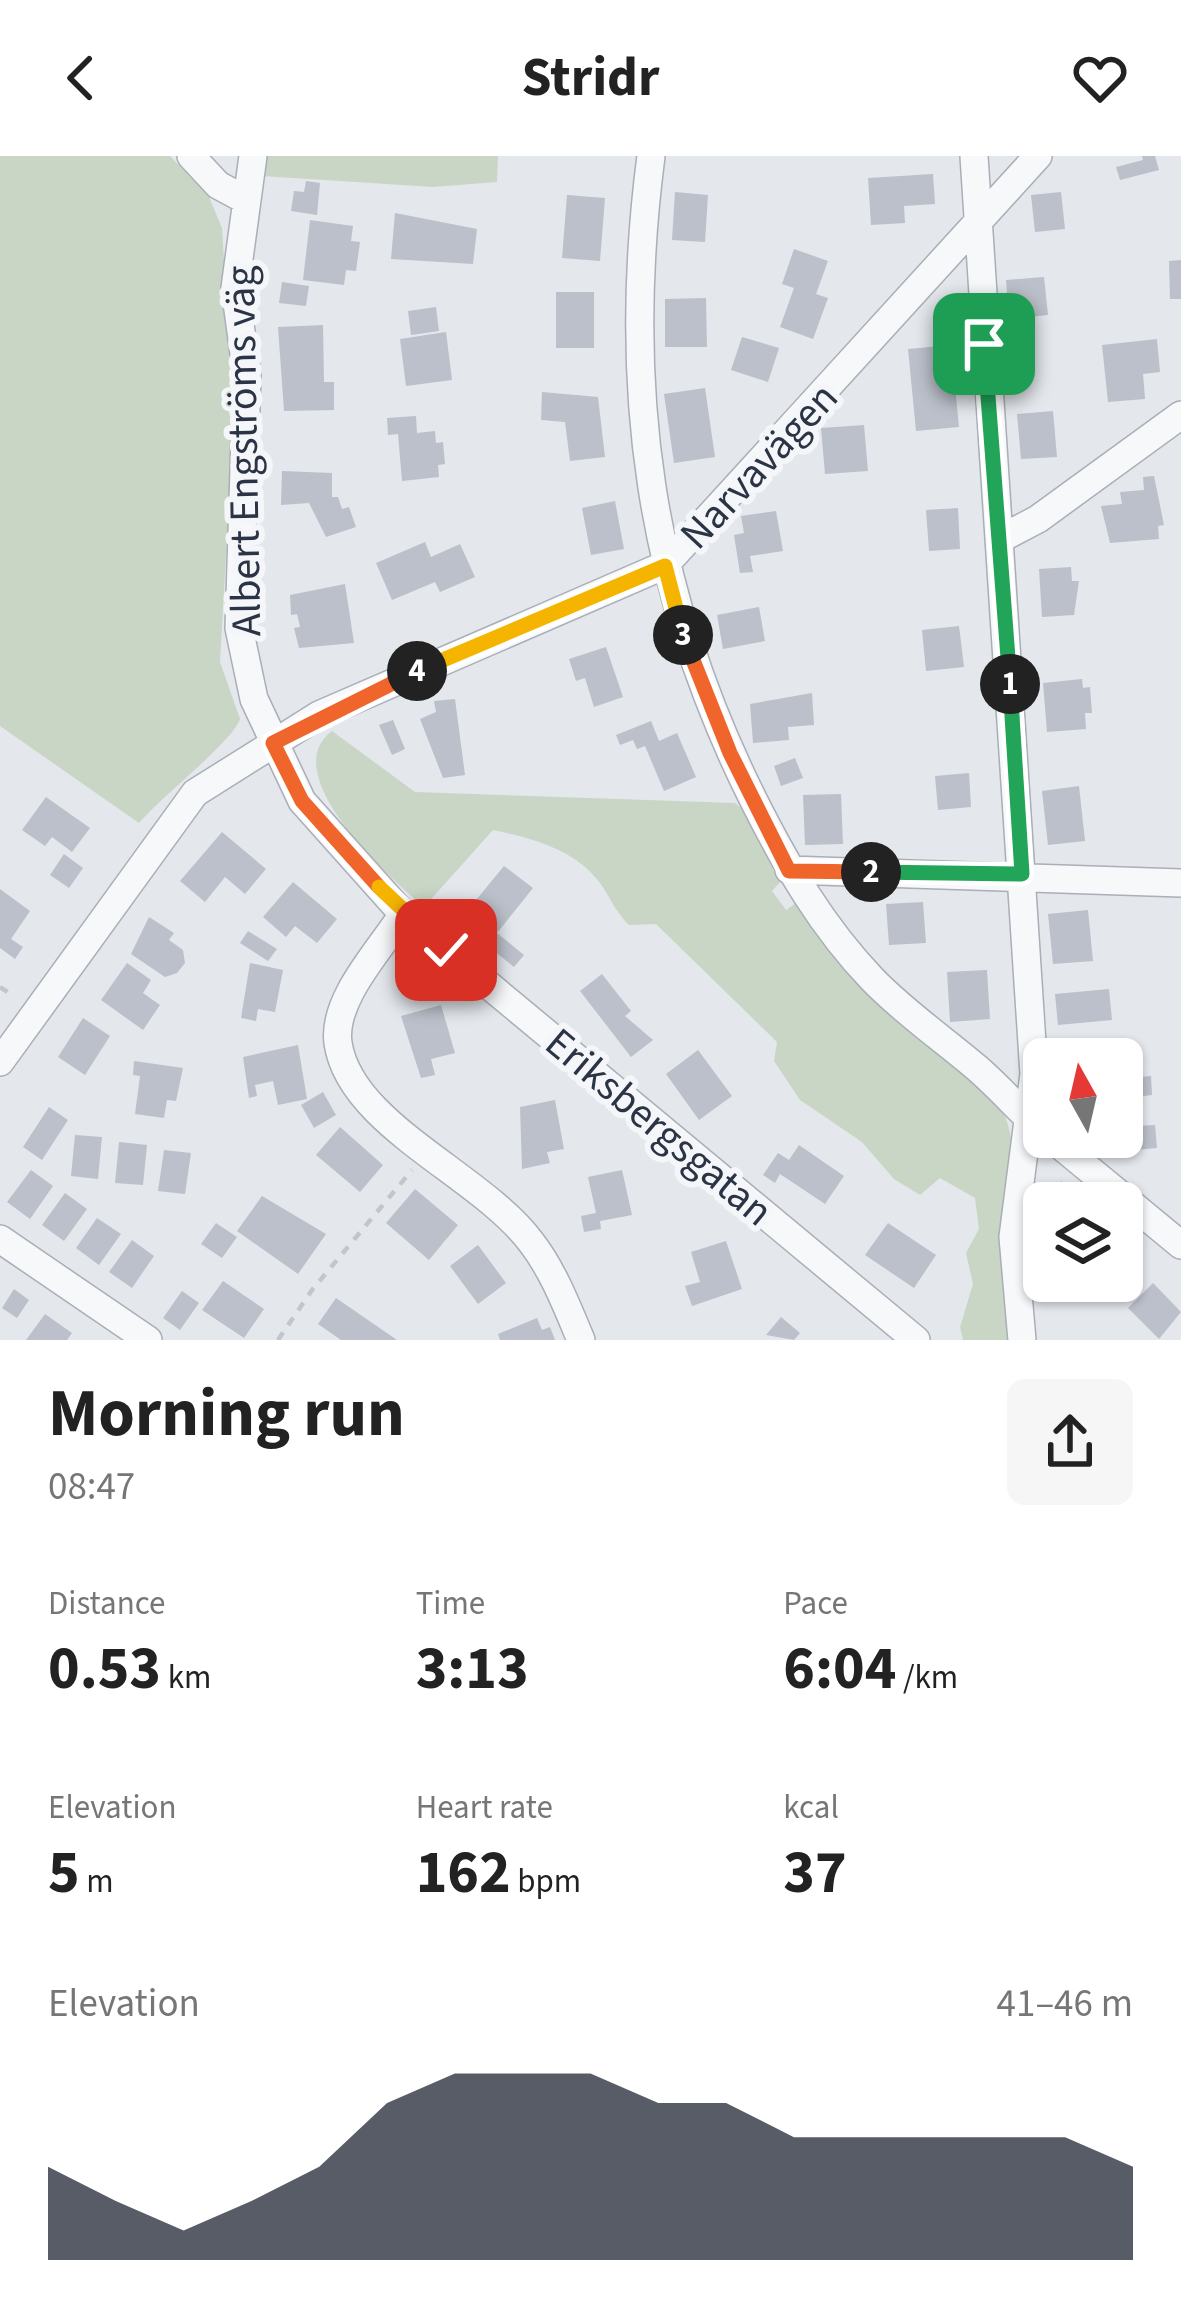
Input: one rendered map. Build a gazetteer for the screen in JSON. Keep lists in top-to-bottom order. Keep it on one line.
{"streets":{"street":["Albert Engströms väg","Narvavägen","Eriksbergsgatan"]},"crossings":[["Albert Engströms väg","Narvavägen"],["Albert Engströms väg","Eriksbergsgatan"],["Narvavägen","Eriksbergsgatan"]],"north":"top","page":{"header":"Stridr","pins":["3","4","1","2"],"heading":["Morning run","08:47"],"stats":[["Distance","0.53 km"],["Time","3:13"],["Pace","6:04 /km"],["Elevation","5 m"],["Heart rate","162 bpm"],["kcal","37"]],"chart":["Elevation","41–46 m"]}}
